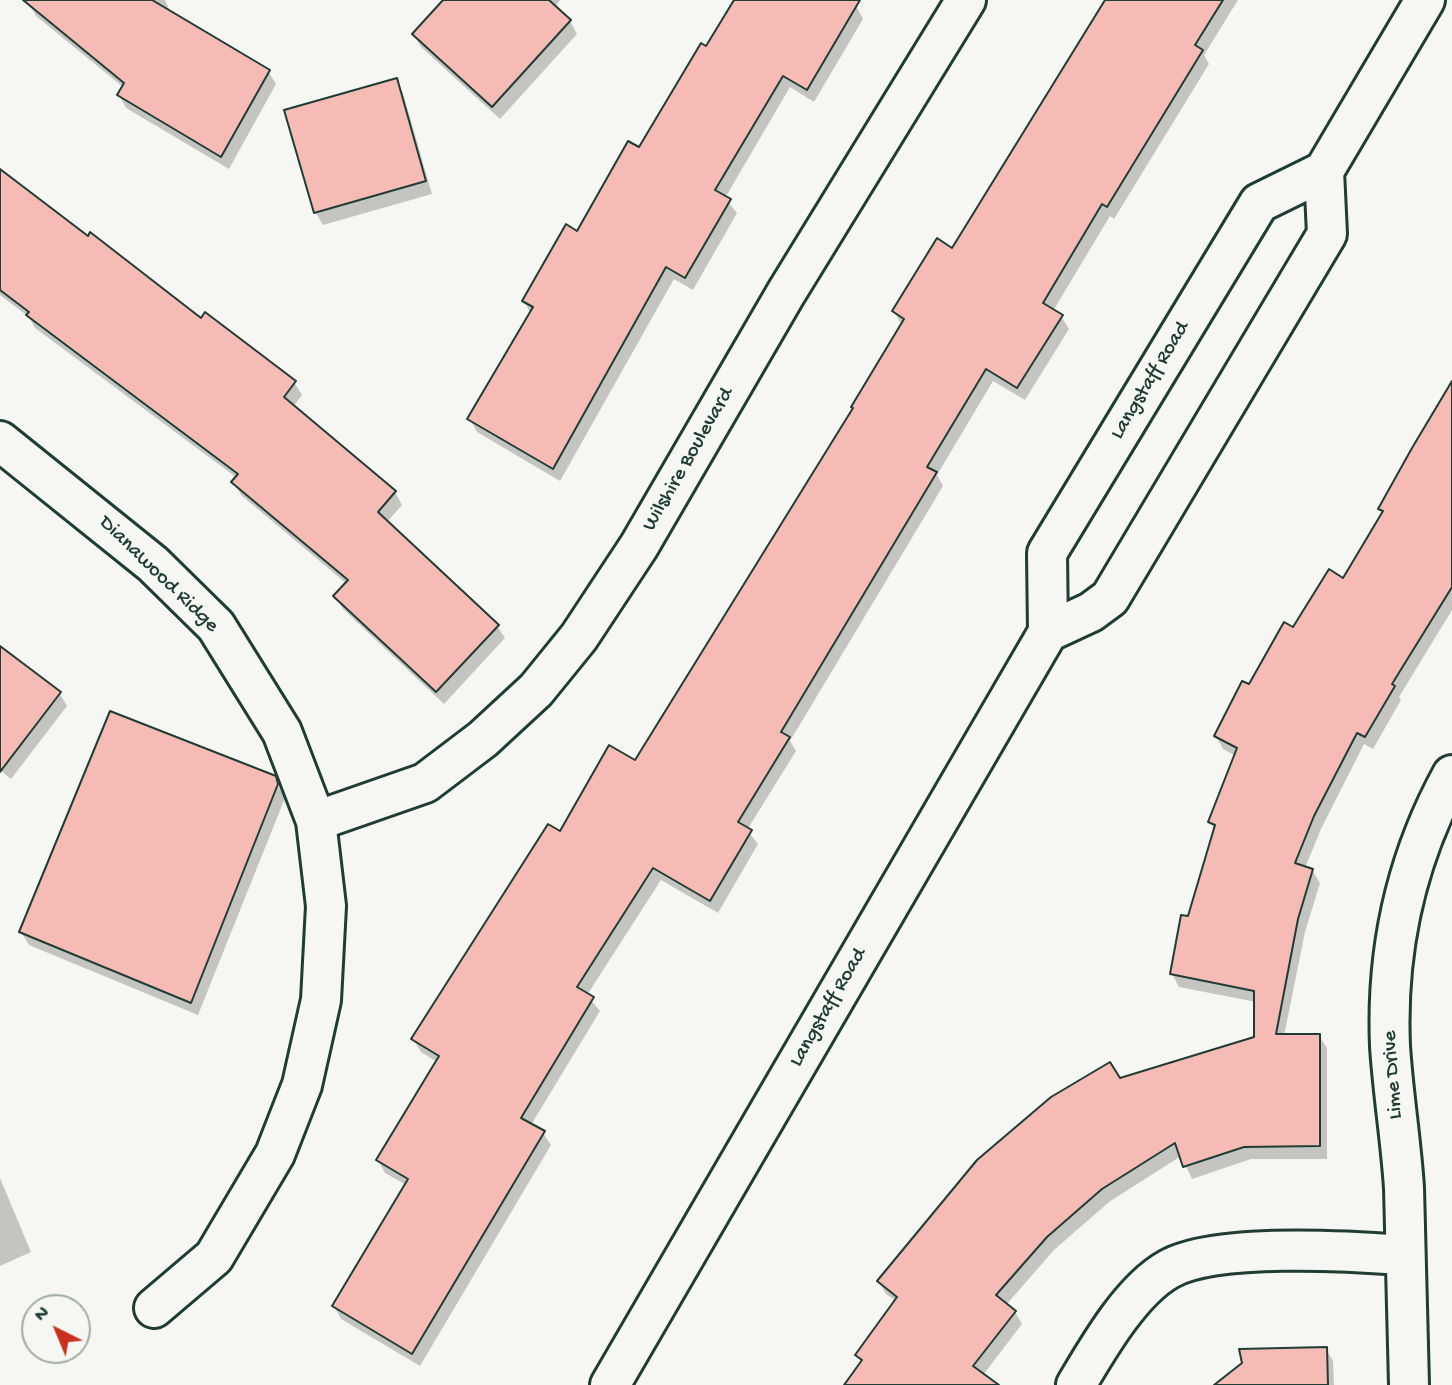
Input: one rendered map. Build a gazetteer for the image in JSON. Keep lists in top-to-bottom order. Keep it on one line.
{"streets":{"street":["Langstaff Road","Wilshire Boulevard","Dianawood Ridge","Lime Drive"]},"crossings":[["Wilshire Boulevard","Dianawood Ridge"]],"north":"top left"}
